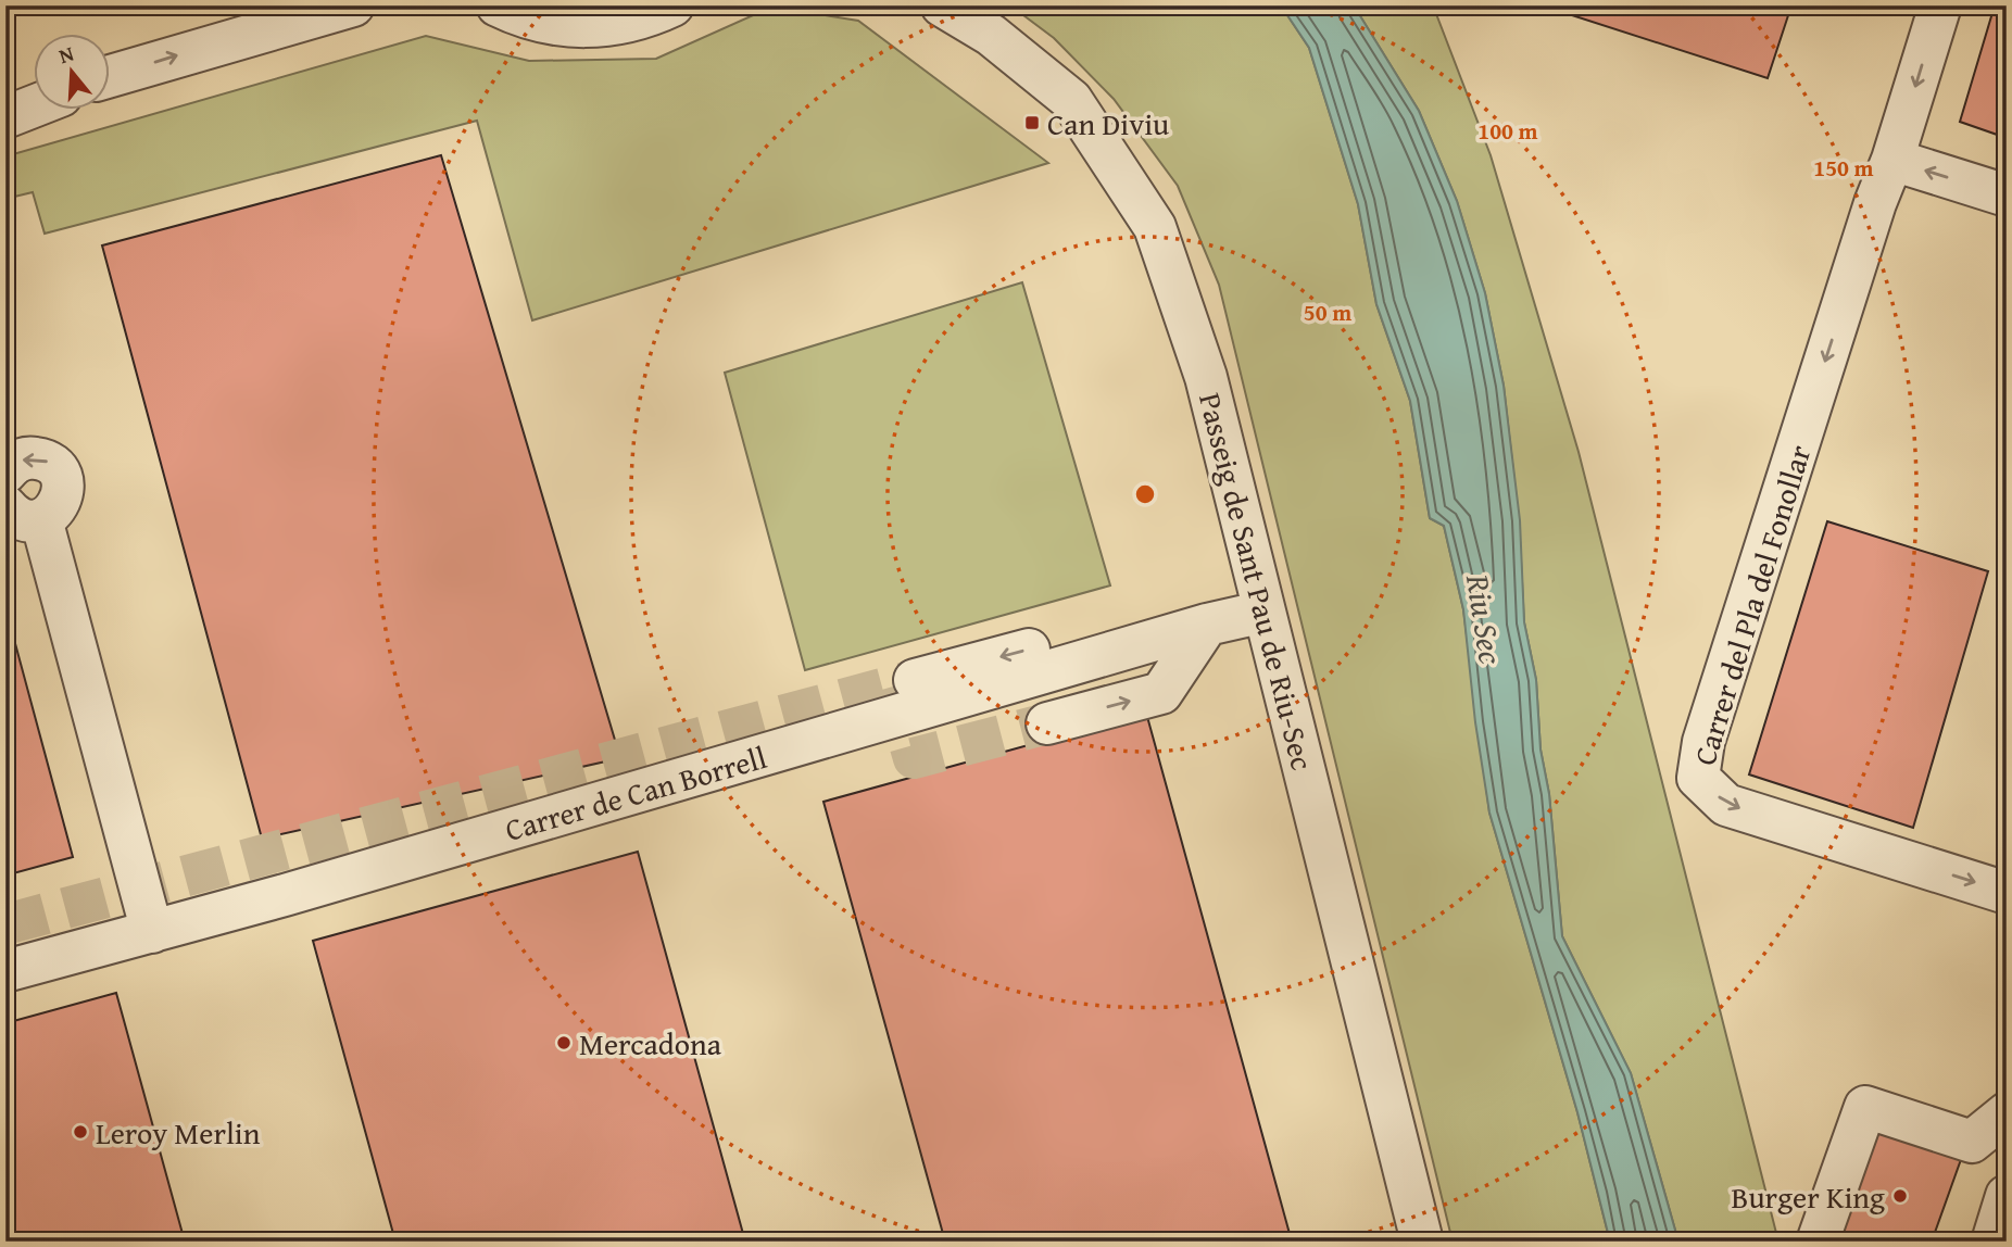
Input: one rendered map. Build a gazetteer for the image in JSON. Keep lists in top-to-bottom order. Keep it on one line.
{"streets":{"street":["Passeig de Sant Pau de Riu-Sec","Carrer del Pla del Fonollar","Carrer de Can Borrell"]},"crossings":[["Passeig de Sant Pau de Riu-Sec","Carrer de Can Borrell"]],"water":["Riu Sec"],"places":{"transit":["Can Diviu"],"other":["Mercadona","Leroy Merlin","Burger King"]},"north":"top","rings":["100 m","150 m","50 m"]}
